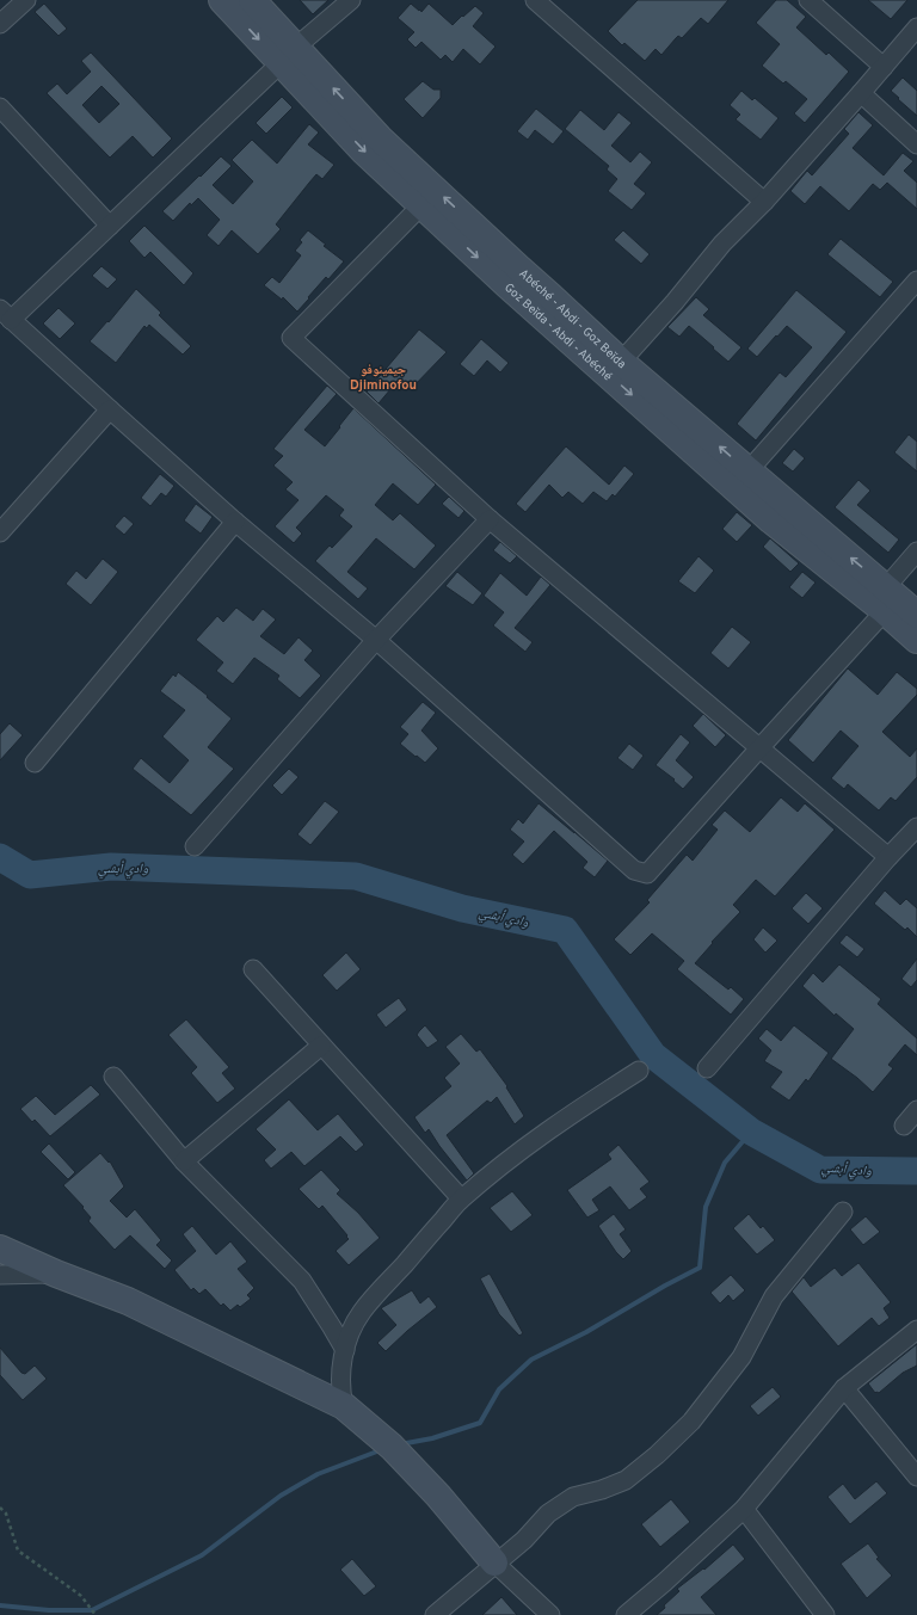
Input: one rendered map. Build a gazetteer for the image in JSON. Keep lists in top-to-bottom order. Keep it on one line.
{"streets":{"main road":["Abéché - Abdi - Goz Beïda","Goz Beïda - Abdi - Abéché"]},"crossings":[["Abéché - Abdi - Goz Beïda","Goz Beïda - Abdi - Abéché"]],"one_way":["Abéché - Abdi - Goz Beïda","Goz Beïda - Abdi - Abéché"],"districts":["جيمينوفو Djiminofou"],"water":["وادي أبشي"]}
